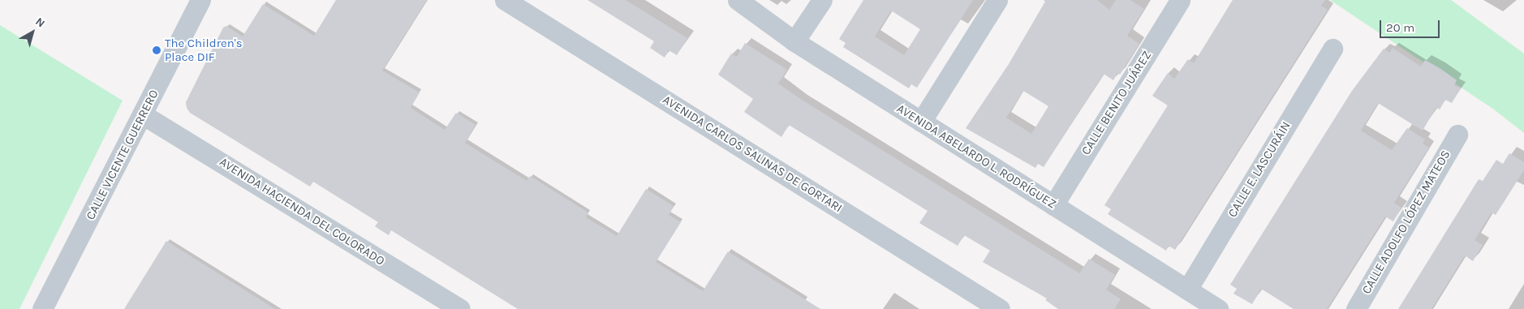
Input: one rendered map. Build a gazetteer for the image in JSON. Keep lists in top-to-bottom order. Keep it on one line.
{"streets":{"street":["CALLE BENITO JUÁREZ","AVENIDA CARLOS SALINAS DE GORTARI","CALLE VICENTE GUERRERO","AVENIDA ABELARDO L. RODRÍGUEZ","CALLE E. LASCURÁIN","AVENIDA HACIENDA DEL COLORADO","CALLE ADOLFO LÓPEZ MATEOS"]},"crossings":[["CALLE BENITO JUÁREZ","AVENIDA ABELARDO L. RODRÍGUEZ"],["CALLE VICENTE GUERRERO","AVENIDA HACIENDA DEL COLORADO"],["AVENIDA ABELARDO L. RODRÍGUEZ","CALLE E. LASCURÁIN"]],"places":["The Children's Place DIF"],"scale_bar":"20 m","north":"top right"}
